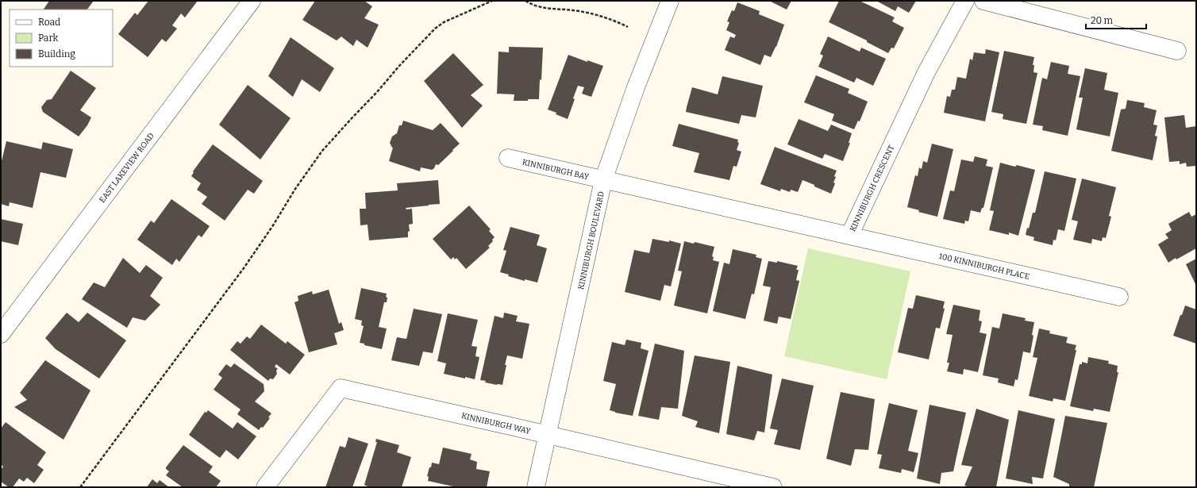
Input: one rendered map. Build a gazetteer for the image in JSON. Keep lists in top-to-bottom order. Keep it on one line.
{"streets":{"street":["EAST LAKEVIEW ROAD","KINNIBURGH BAY","KINNIBURGH CRESCENT","KINNIBURGH BOULEVARD","100 KINNIBURGH PLACE","KINNIBURGH WAY"]},"crossings":[["KINNIBURGH BAY","KINNIBURGH CRESCENT"],["KINNIBURGH BAY","KINNIBURGH BOULEVARD"],["KINNIBURGH CRESCENT","KINNIBURGH BOULEVARD"],["KINNIBURGH CRESCENT","100 KINNIBURGH PLACE"],["KINNIBURGH BOULEVARD","KINNIBURGH WAY"]],"legend":["Road","Park","Building"],"scale_bar":"20 m"}
